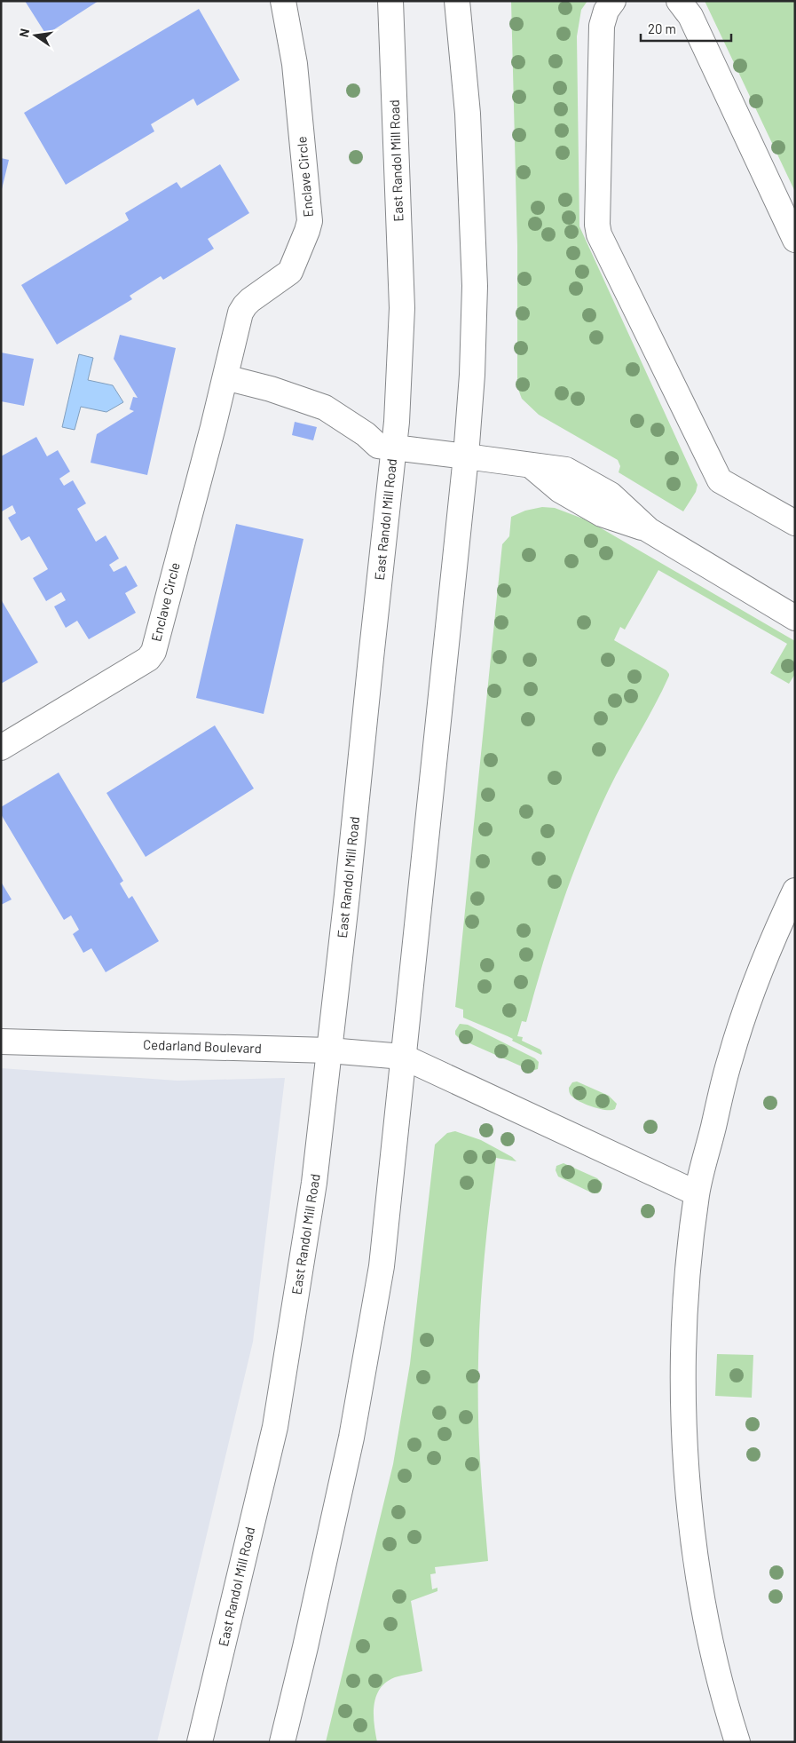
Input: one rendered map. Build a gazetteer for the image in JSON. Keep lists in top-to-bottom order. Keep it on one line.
{"streets":{"main road":["East Randol Mill Road","Enclave Circle","Cedarland Boulevard"]},"crossings":[["East Randol Mill Road","Cedarland Boulevard"]],"scale_bar":"20 m","north":"left"}
